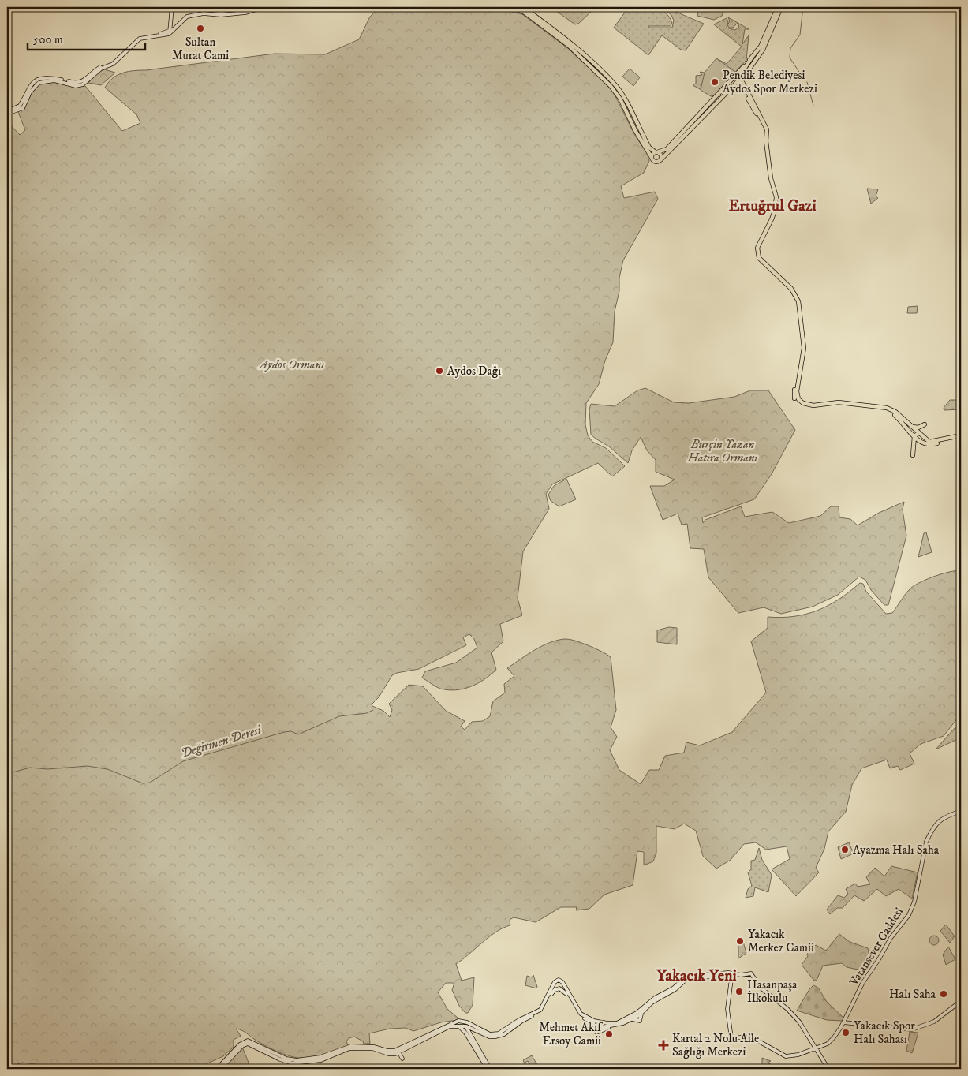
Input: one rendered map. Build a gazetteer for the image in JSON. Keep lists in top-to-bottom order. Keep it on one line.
{"streets":{"main road":["Vatansever Caddesi"]},"districts":["Ertuğrul Gazi","Yakacık Yeni"],"water":["Değirmen Deresi"],"parks":["Aydos Ormanı","Burçin Yazan Hatıra Ormanı"],"places":{"other":["Sultan Murat Cami","Pendik Belediyesi Aydos Spor Merkezi","Aydos Dağı","Ayazma Halı Saha","Yakacık Merkez Camii","Hasanpaşa İlkokulu","Halı Saha","Yakacık Spor Halı Sahası","Mehmet Akif Ersoy Camii"],"health":["Kartal 2 Nolu Aile Sağlığı Merkezi"]},"scale_bar":"500 m"}
